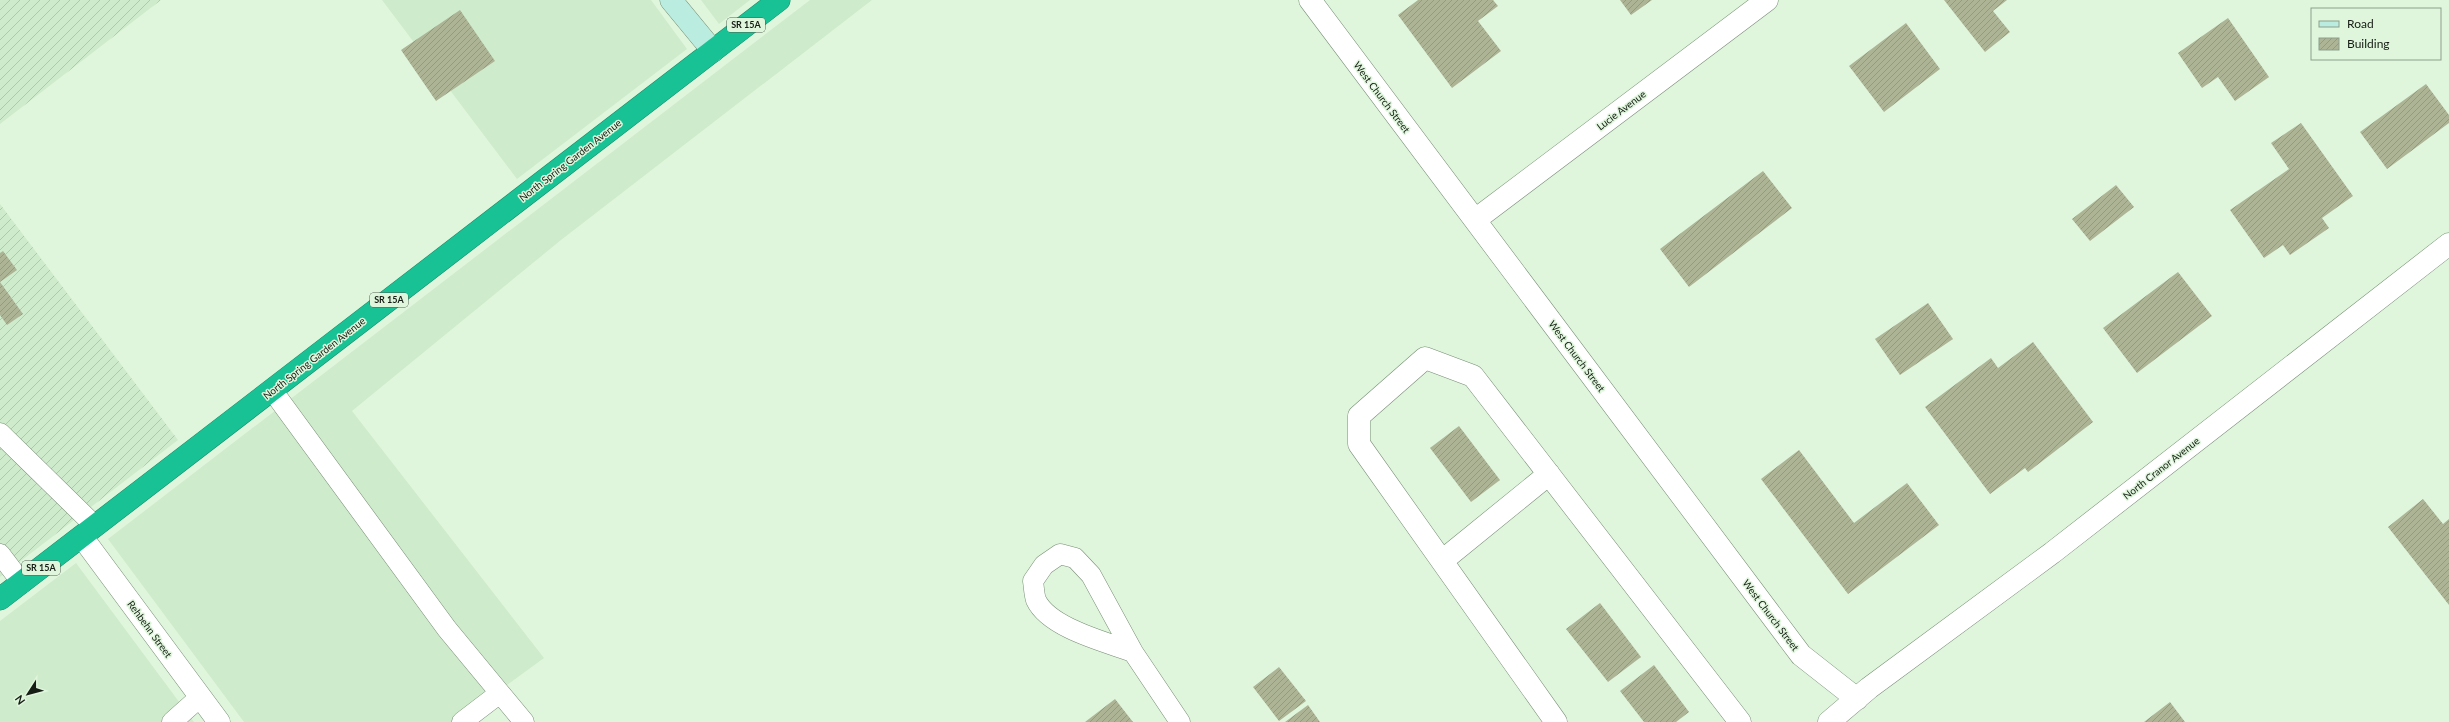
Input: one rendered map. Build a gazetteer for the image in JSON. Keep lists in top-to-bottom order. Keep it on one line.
{"streets":{"highway":["SR 15A","North Spring Garden Avenue"],"street":["West Church Street","Lucie Avenue","North Cranor Avenue","Rehbehn Street"]},"crossings":[["West Church Street","Lucie Avenue"],["West Church Street","North Cranor Avenue"],["North Spring Garden Avenue","Rehbehn Street"]],"legend":["Road","Building"],"north":"bottom left"}
